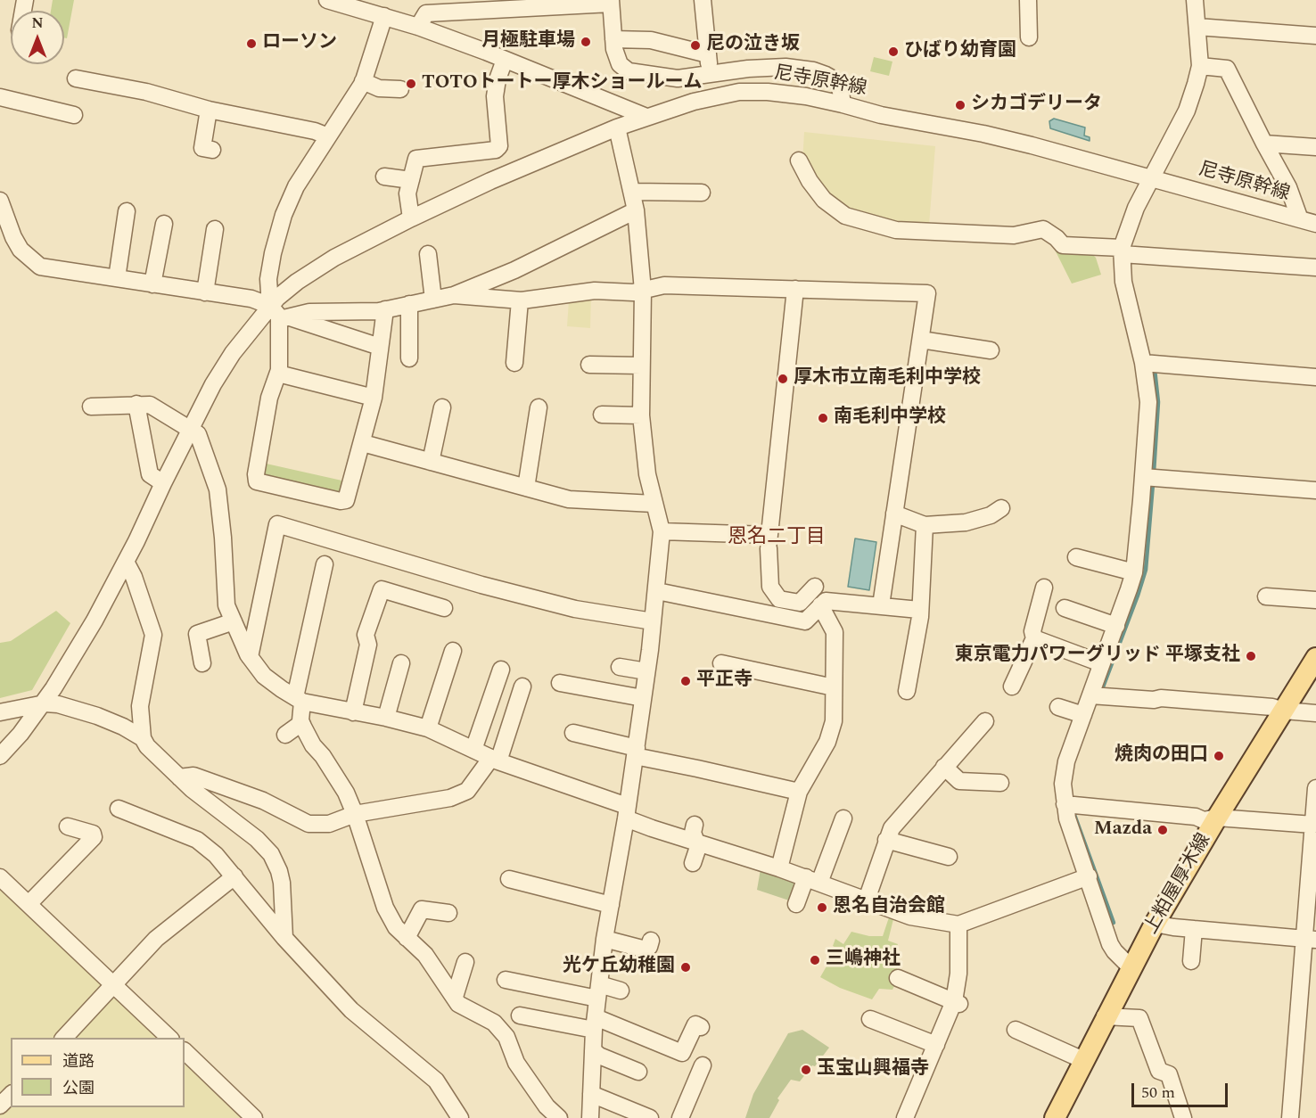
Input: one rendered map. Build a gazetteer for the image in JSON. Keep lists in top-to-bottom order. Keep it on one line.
{"streets":{"main road":["上粕屋厚木線"],"street":["尼寺原幹線"]},"districts":["恩名二丁目"],"places":["月極駐車場","ローソン","尼の泣き坂","ひばり幼育園","TOTOトートー厚木ショールーム","シカゴデリータ","厚木市立南毛利中学校","南毛利中学校","東京電力パワーグリッド 平塚支社","平正寺","焼肉の田口","Mazda","恩名自治会館","三嶋神社","光ケ丘幼稚園","玉宝山興福寺"],"legend":["道路","公園"],"scale_bar":"50 m","north":"top"}
